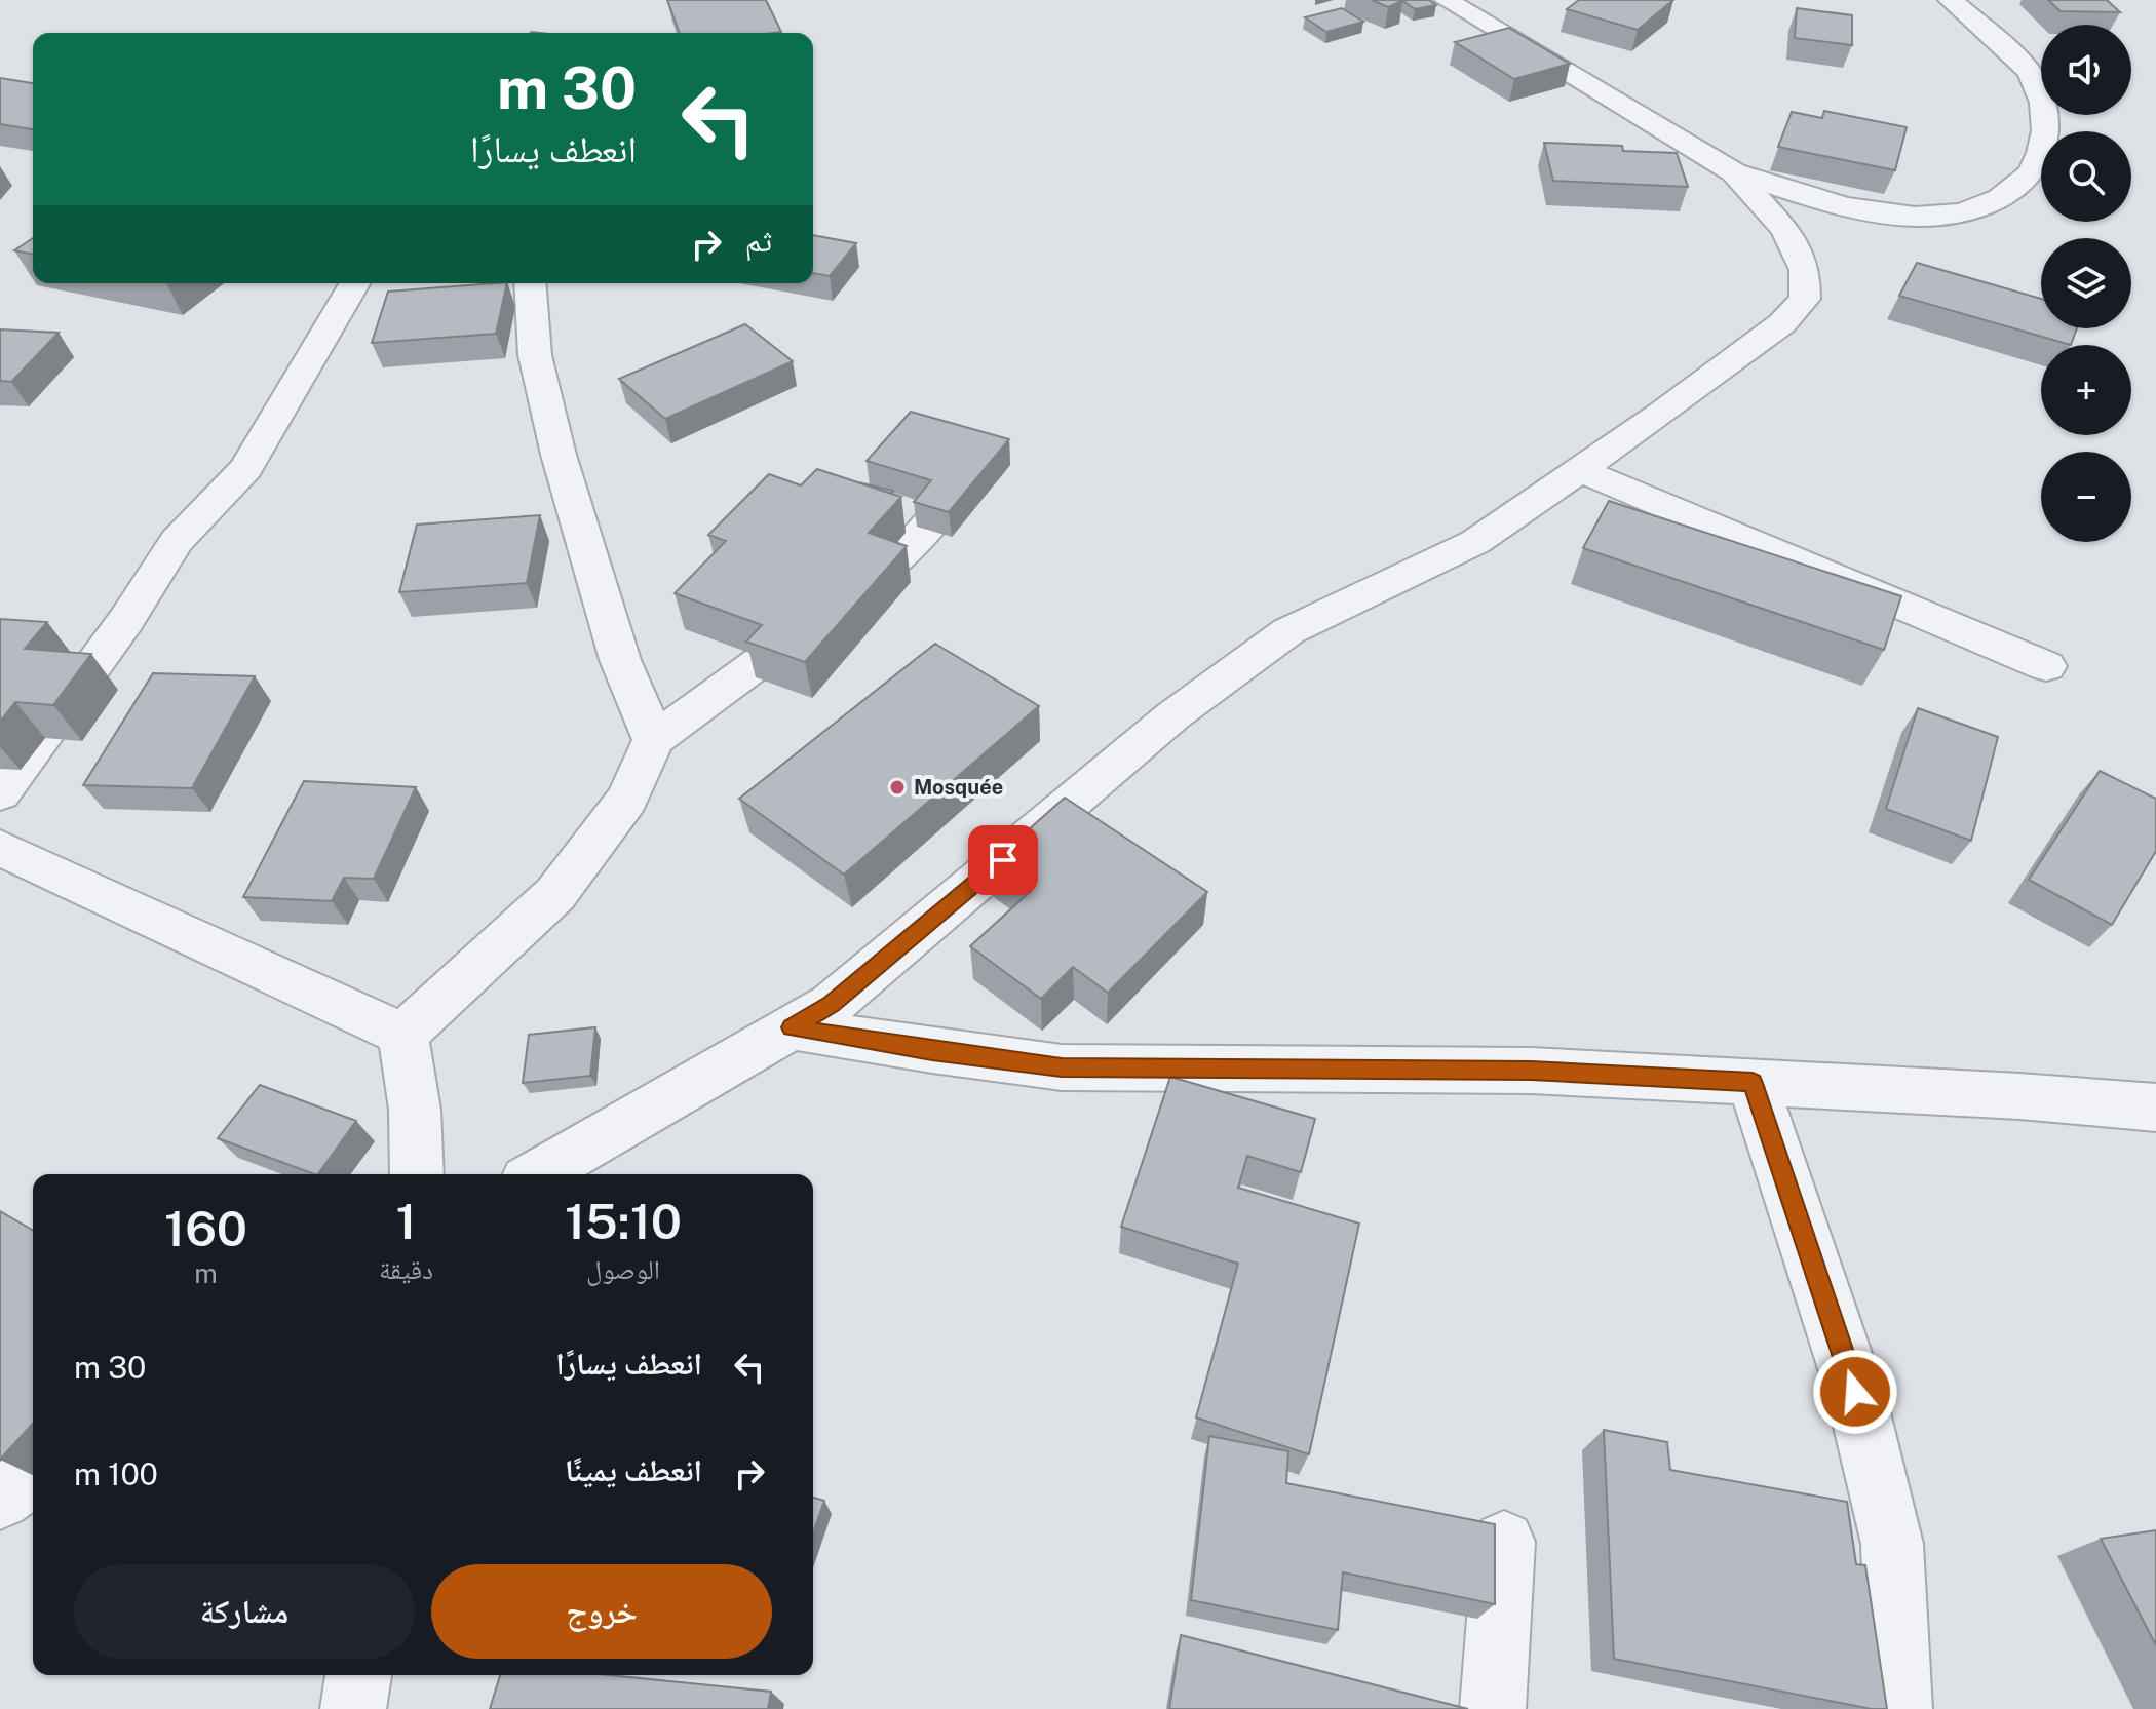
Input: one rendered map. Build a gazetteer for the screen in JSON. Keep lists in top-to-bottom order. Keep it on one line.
{"places":["Mosquée"],"page":{"map_buttons":["+","−"],"turn":["30 m","انعطف يسارًا"],"then":"ثم","eta":["15:10","الوصول","1","دقيقة","160","m"],"list":[{"name":"انعطف يسارًا","value":"30 m"},{"name":"انعطف يمينًا","value":"100 m"}],"buttons":["خروج","مشاركة"]}}
